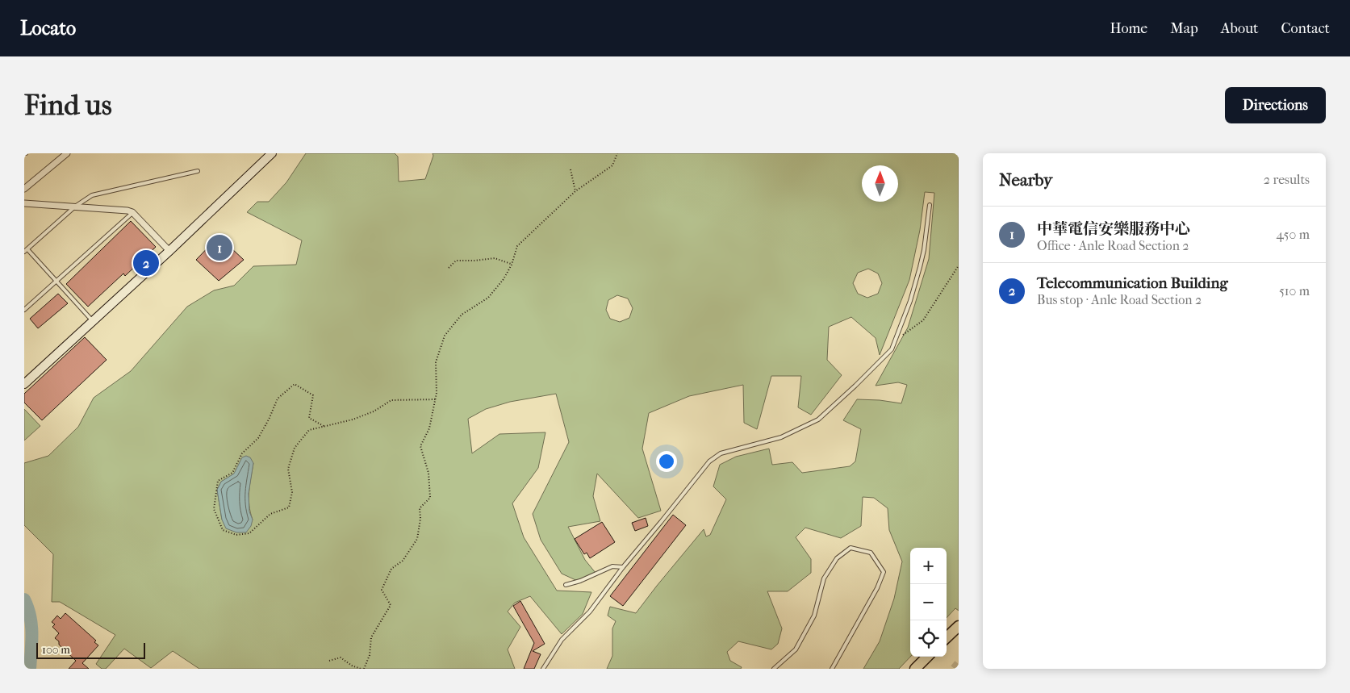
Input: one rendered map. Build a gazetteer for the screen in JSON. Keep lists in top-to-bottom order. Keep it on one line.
{"scale_bar":"100 m","north":"top","page":{"header":"Locato","nav":["Home","Map","About","Contact"],"buttons":"Directions","title":"Find us","heading":["Nearby","2 results"],"list":[{"mark":"1","name":"中華電信安樂服務中心","note":"Office · Anle Road Section 2","value":"450 m"},{"mark":"2","name":"Telecommunication Building","note":"Bus stop · Anle Road Section 2","value":"510 m"}],"pins":["1","2"],"map_buttons":["+","−"],"scale":"100 m"}}
